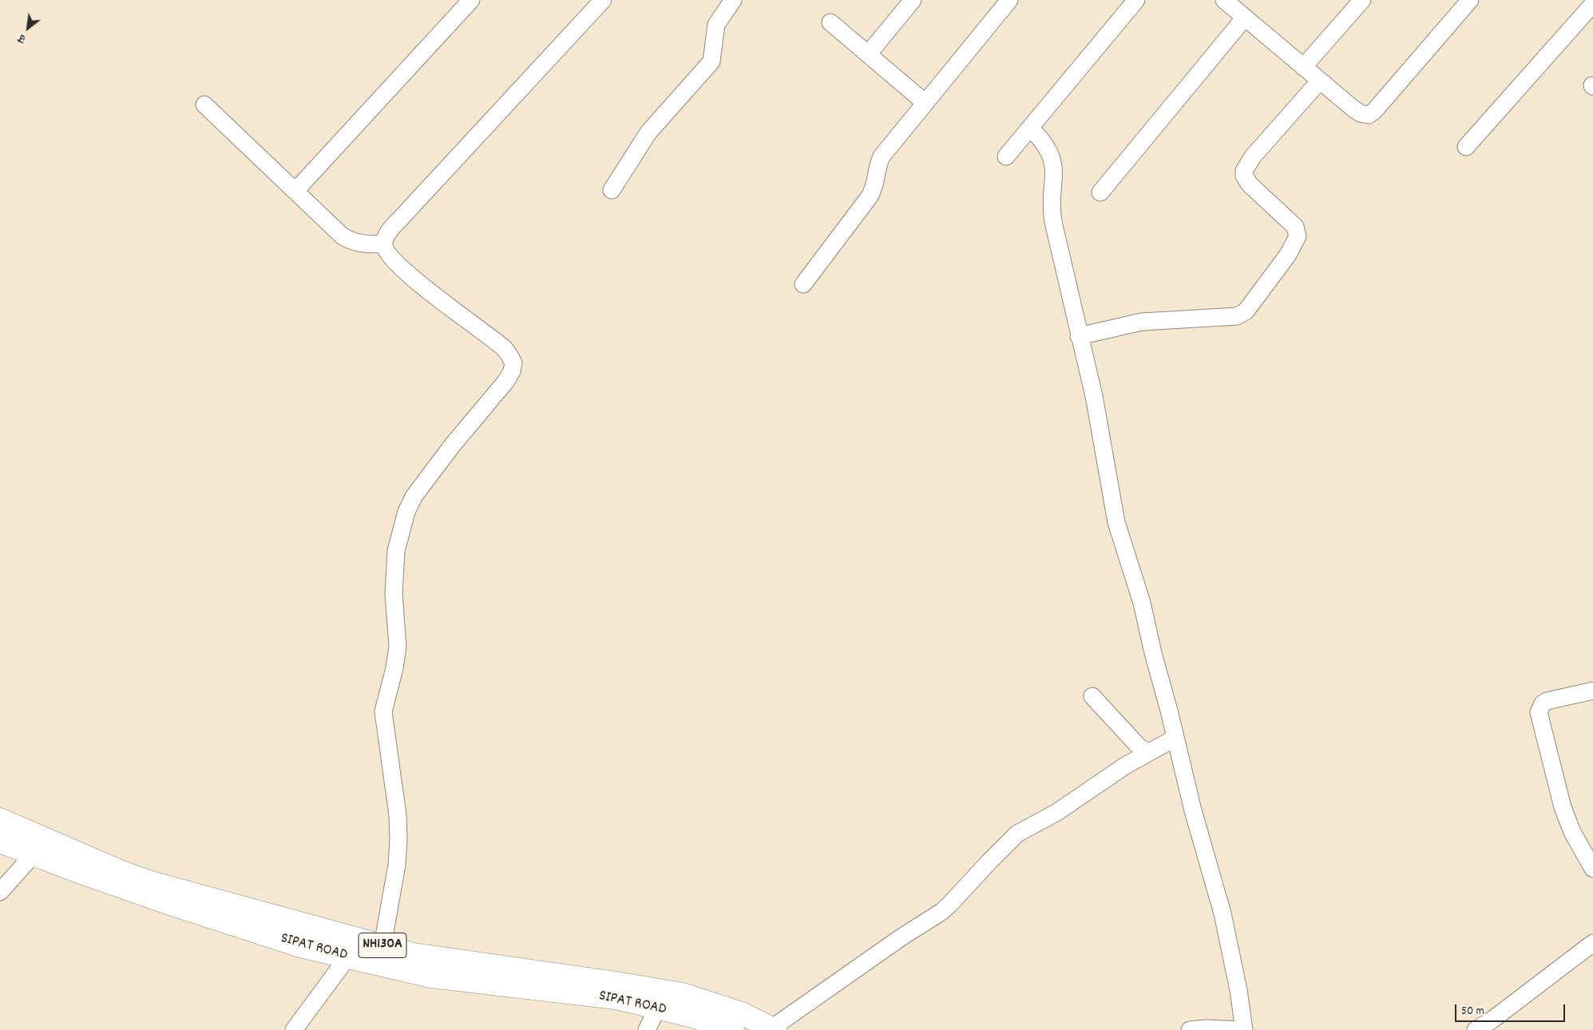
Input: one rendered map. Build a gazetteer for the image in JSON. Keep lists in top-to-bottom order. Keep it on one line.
{"streets":{"highway":["NH130A","SIPAT ROAD"]},"scale_bar":"50 m","north":"bottom left"}
